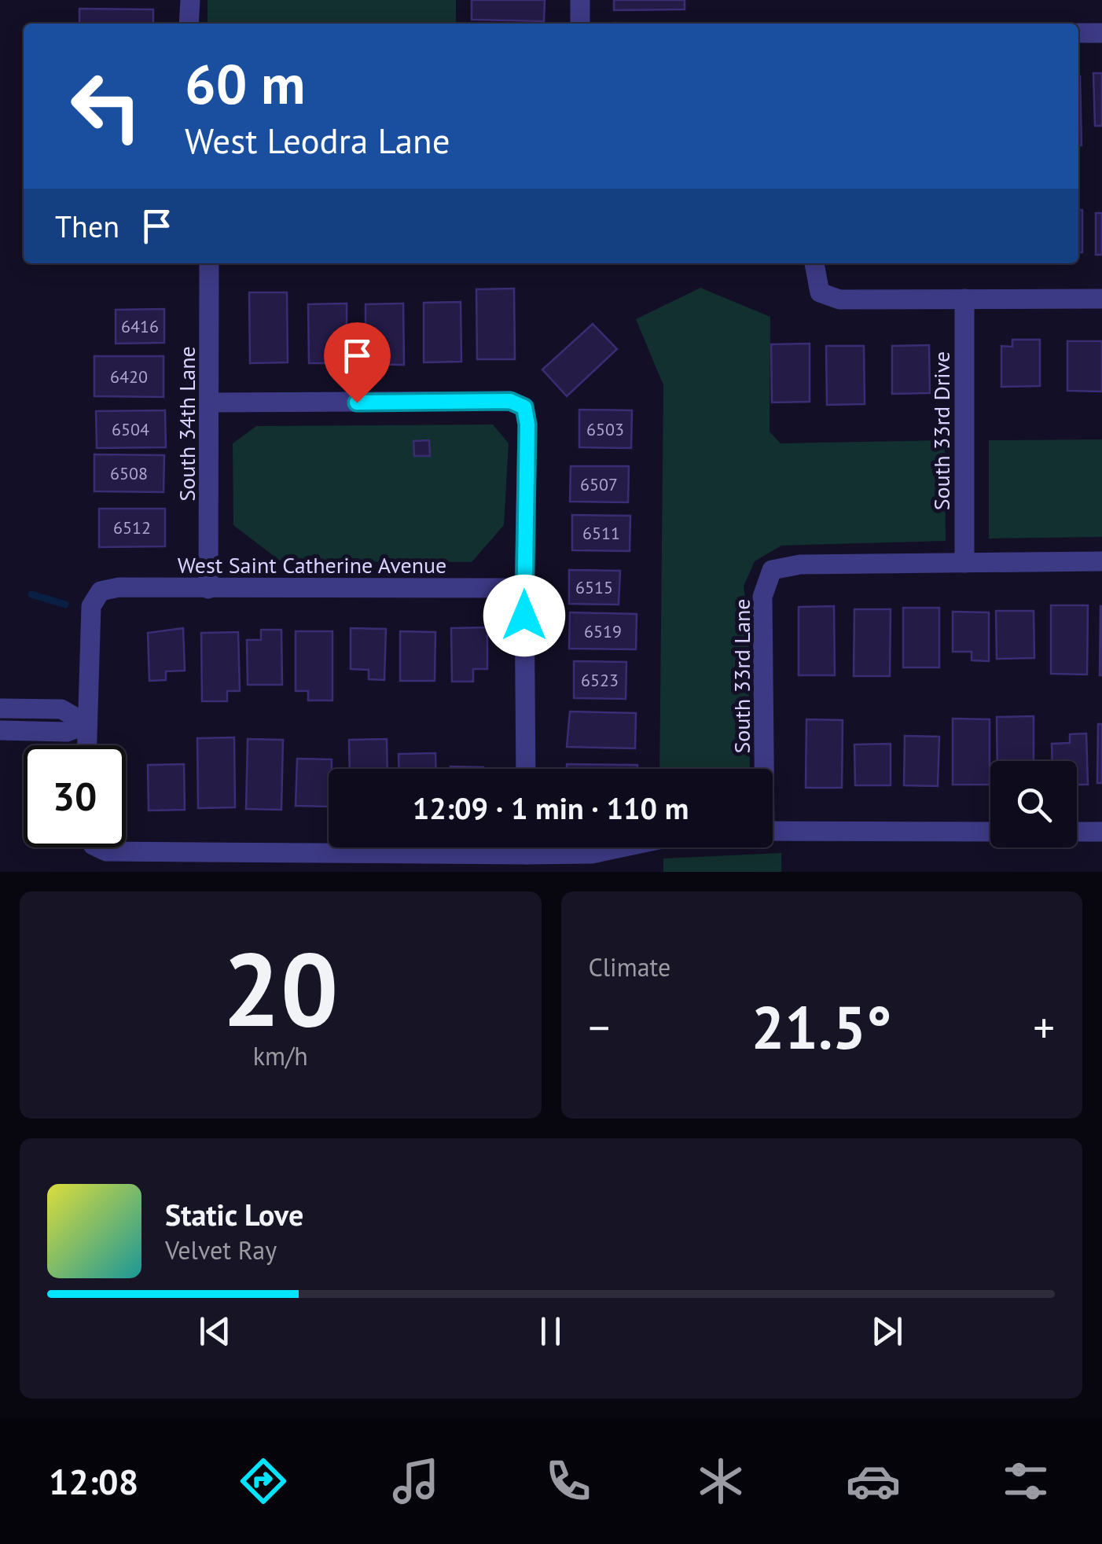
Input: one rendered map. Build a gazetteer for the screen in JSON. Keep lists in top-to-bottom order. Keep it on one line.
{"streets":{"street":["South 34th Lane","South 33rd Drive","West Saint Catherine Avenue","South 33rd Lane"]},"crossings":[["South 34th Lane","West Saint Catherine Avenue"],["South 33rd Drive","South 33rd Lane"]],"house_numbers":["6416","6420","6504","6503","6508","6507","6512","6511","6515","6519","6523"],"page":{"turn":["60 m","West Leodra Lane"],"then":"Then","limit":"30","trip":"12:09 · 1 min · 110 m","tile":[["20","km/h"],"Climate"],"heat":["−","21.5°","+"],"song":["Static Love","Velvet Ray"],"tabs":"12:08"}}
